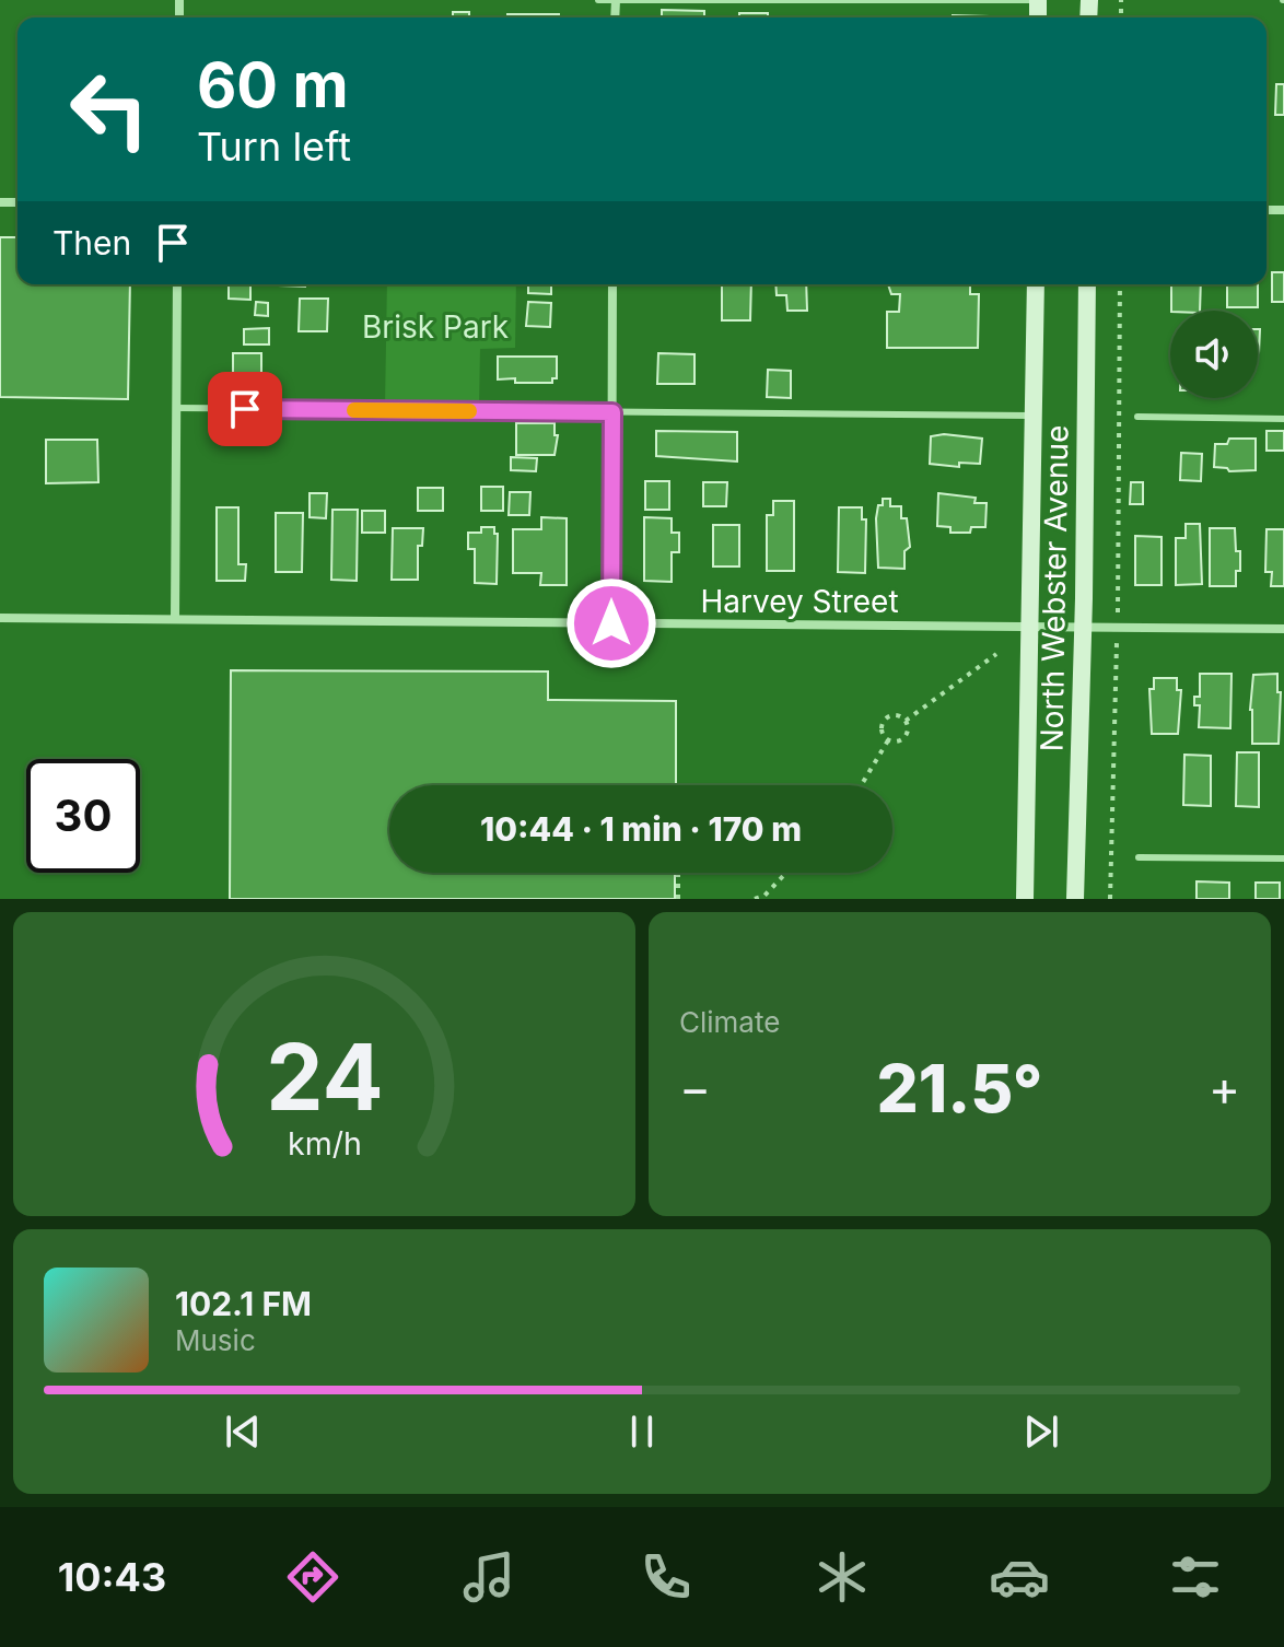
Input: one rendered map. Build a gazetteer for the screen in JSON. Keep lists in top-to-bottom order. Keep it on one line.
{"streets":{"main road":["North Webster Avenue"],"street":["Harvey Street"]},"crossings":[["North Webster Avenue","Harvey Street"]],"parks":["Brisk Park"],"page":{"turn":["60 m","Turn left"],"then":"Then","limit":"30","trip":"10:44 · 1 min · 170 m","tile":"Climate","heat":["−","21.5°","+"],"song":["102.1 FM","Music"],"tabs":"10:43","gauge":["24","km/h"]}}
